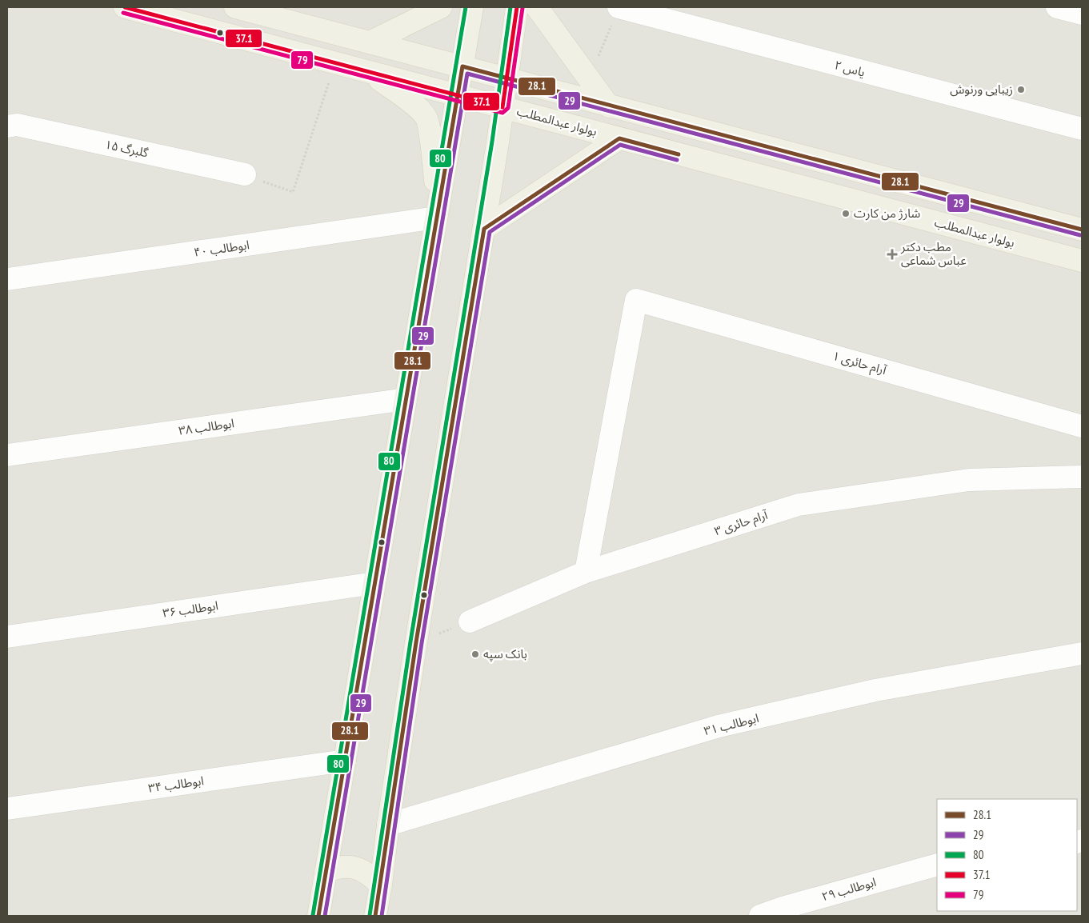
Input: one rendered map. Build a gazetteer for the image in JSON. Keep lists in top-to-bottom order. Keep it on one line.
{"streets":{"main road":["بولوار عبدالمطلب"],"street":["یاس ۲","گلبرگ ۱۵","ابوطالب ۴۰","آرام حائری ۱","ابوطالب ۳۸","آرام حائری ۳","ابوطالب ۳۶","ابوطالب ۳۱","ابوطالب ۳۴","ابوطالب ۲۹"]},"crossings":[["آرام حائری ۱","آرام حائری ۳"]],"places":{"other":["زیبایی ورنوش","شارژ من کارت","بانک سپه"],"health":["مطب دکتر عباس شماعی"]},"lines":["transit line 80","transit line 37.1","transit line 79","transit line 28.1","transit line 29"],"legend":["28.1","29","80","37.1","79"]}
